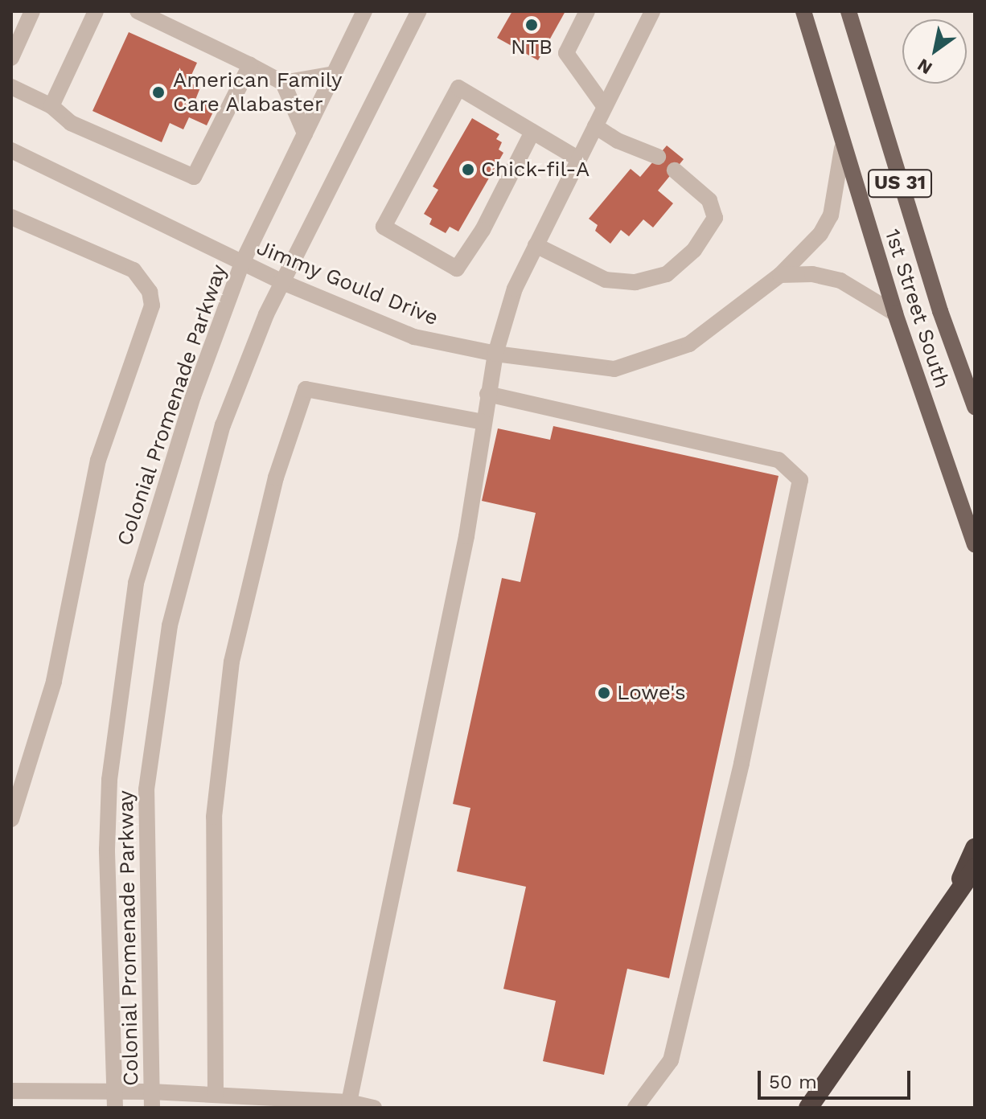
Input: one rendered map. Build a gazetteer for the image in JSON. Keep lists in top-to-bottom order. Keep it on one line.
{"streets":{"main road":["US 31","1st Street South"],"street":["Jimmy Gould Drive","Colonial Promenade Parkway"]},"crossings":[["Jimmy Gould Drive","1st Street South"],["Jimmy Gould Drive","Colonial Promenade Parkway"]],"places":["NTB","American Family Care Alabaster","Chick-fil-A","Lowe's"],"scale_bar":"50 m","north":"bottom left"}
